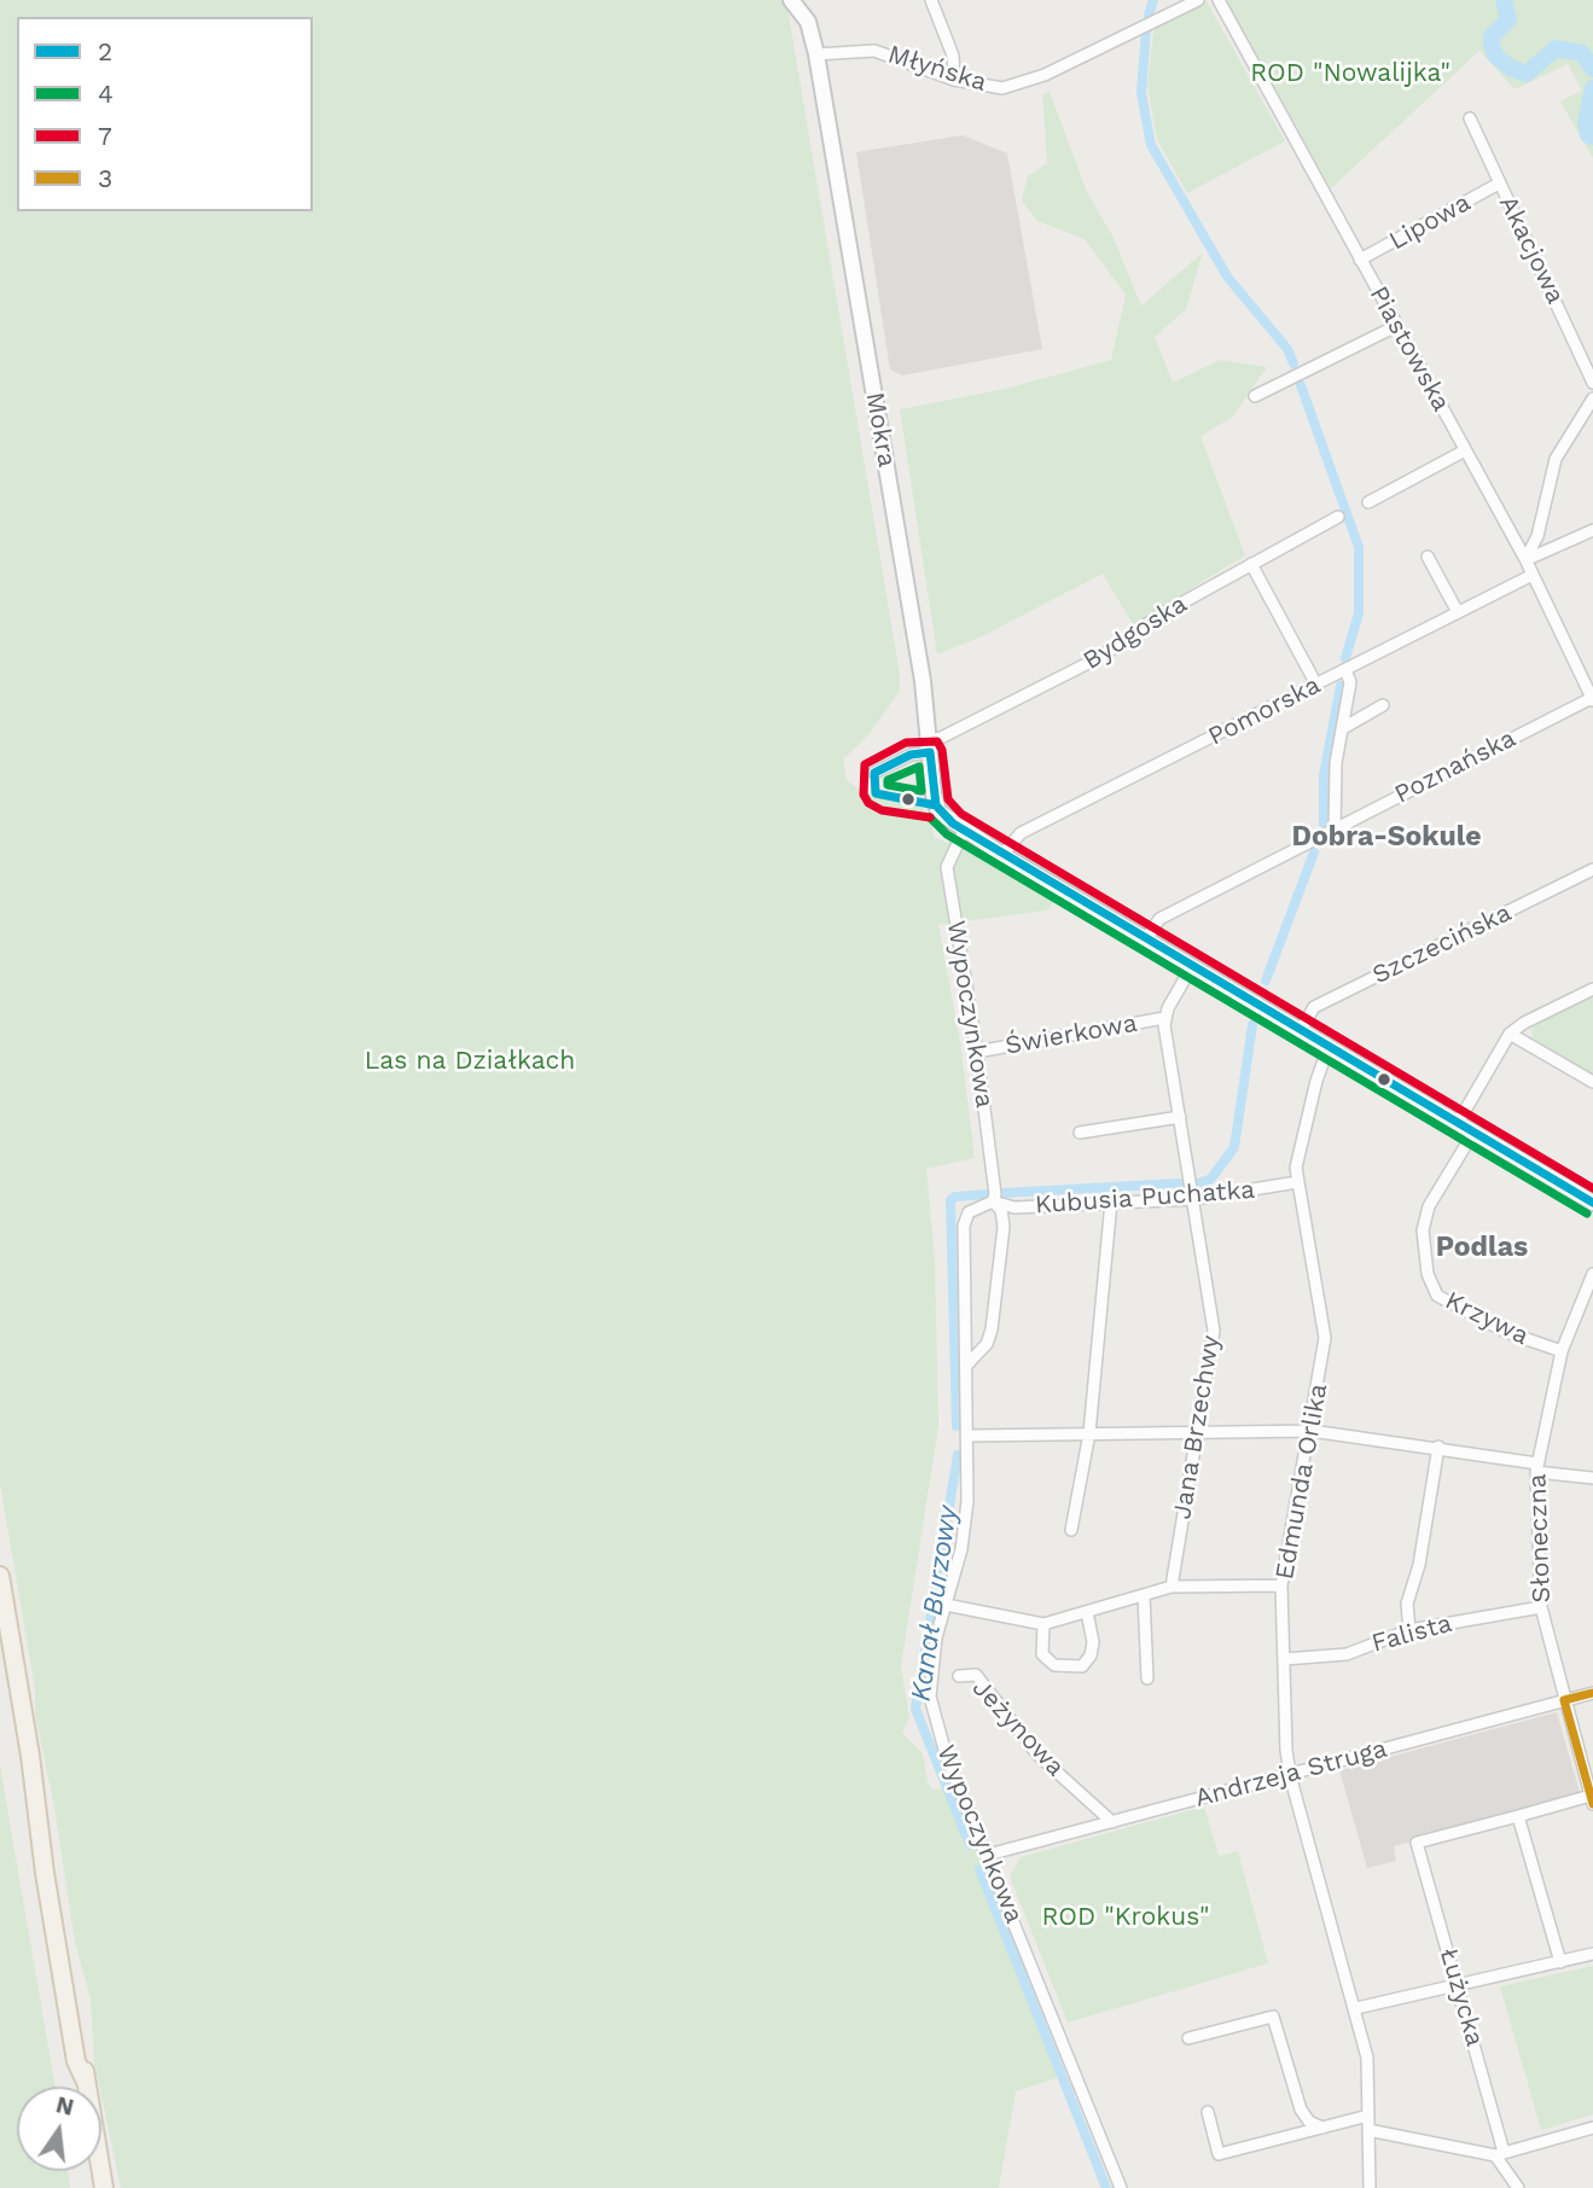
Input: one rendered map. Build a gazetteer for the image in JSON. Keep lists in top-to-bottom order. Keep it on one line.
{"streets":{"street":["Młyńska","Lipowa","Akacjowa","Piastowska","Mokra","Bydgoska","Pomorska","Poznańska","Szczecińska","Wypoczynkowa","Świerkowa","Kubusia Puchatka","Krzywa","Jana Brzechwy","Edmunda Orlika","Słoneczna","Falista","Jeżynowa","Andrzeja Struga","Łużycka"]},"crossings":[["Młyńska","Mokra"],["Lipowa","Akacjowa"],["Lipowa","Piastowska"],["Piastowska","Pomorska"],["Piastowska","Poznańska"],["Mokra","Bydgoska"],["Mokra","Wypoczynkowa"],["Wypoczynkowa","Świerkowa"],["Wypoczynkowa","Kubusia Puchatka"],["Wypoczynkowa","Andrzeja Struga"],["Świerkowa","Jana Brzechwy"],["Kubusia Puchatka","Jana Brzechwy"],["Kubusia Puchatka","Edmunda Orlika"],["Krzywa","Słoneczna"],["Edmunda Orlika","Falista"],["Edmunda Orlika","Andrzeja Struga"],["Słoneczna","Falista"],["Słoneczna","Andrzeja Struga"],["Jeżynowa","Andrzeja Struga"]],"districts":["Dobra-Sokule","Podlas"],"water":["Kanał Burzowy"],"parks":["ROD \"Nowalijka\"","Las na Działkach","ROD \"Krokus\""],"lines":["transit line 7","transit line 2","transit line 4","transit line 3"],"legend":["2","4","7","3"],"north":"top"}
